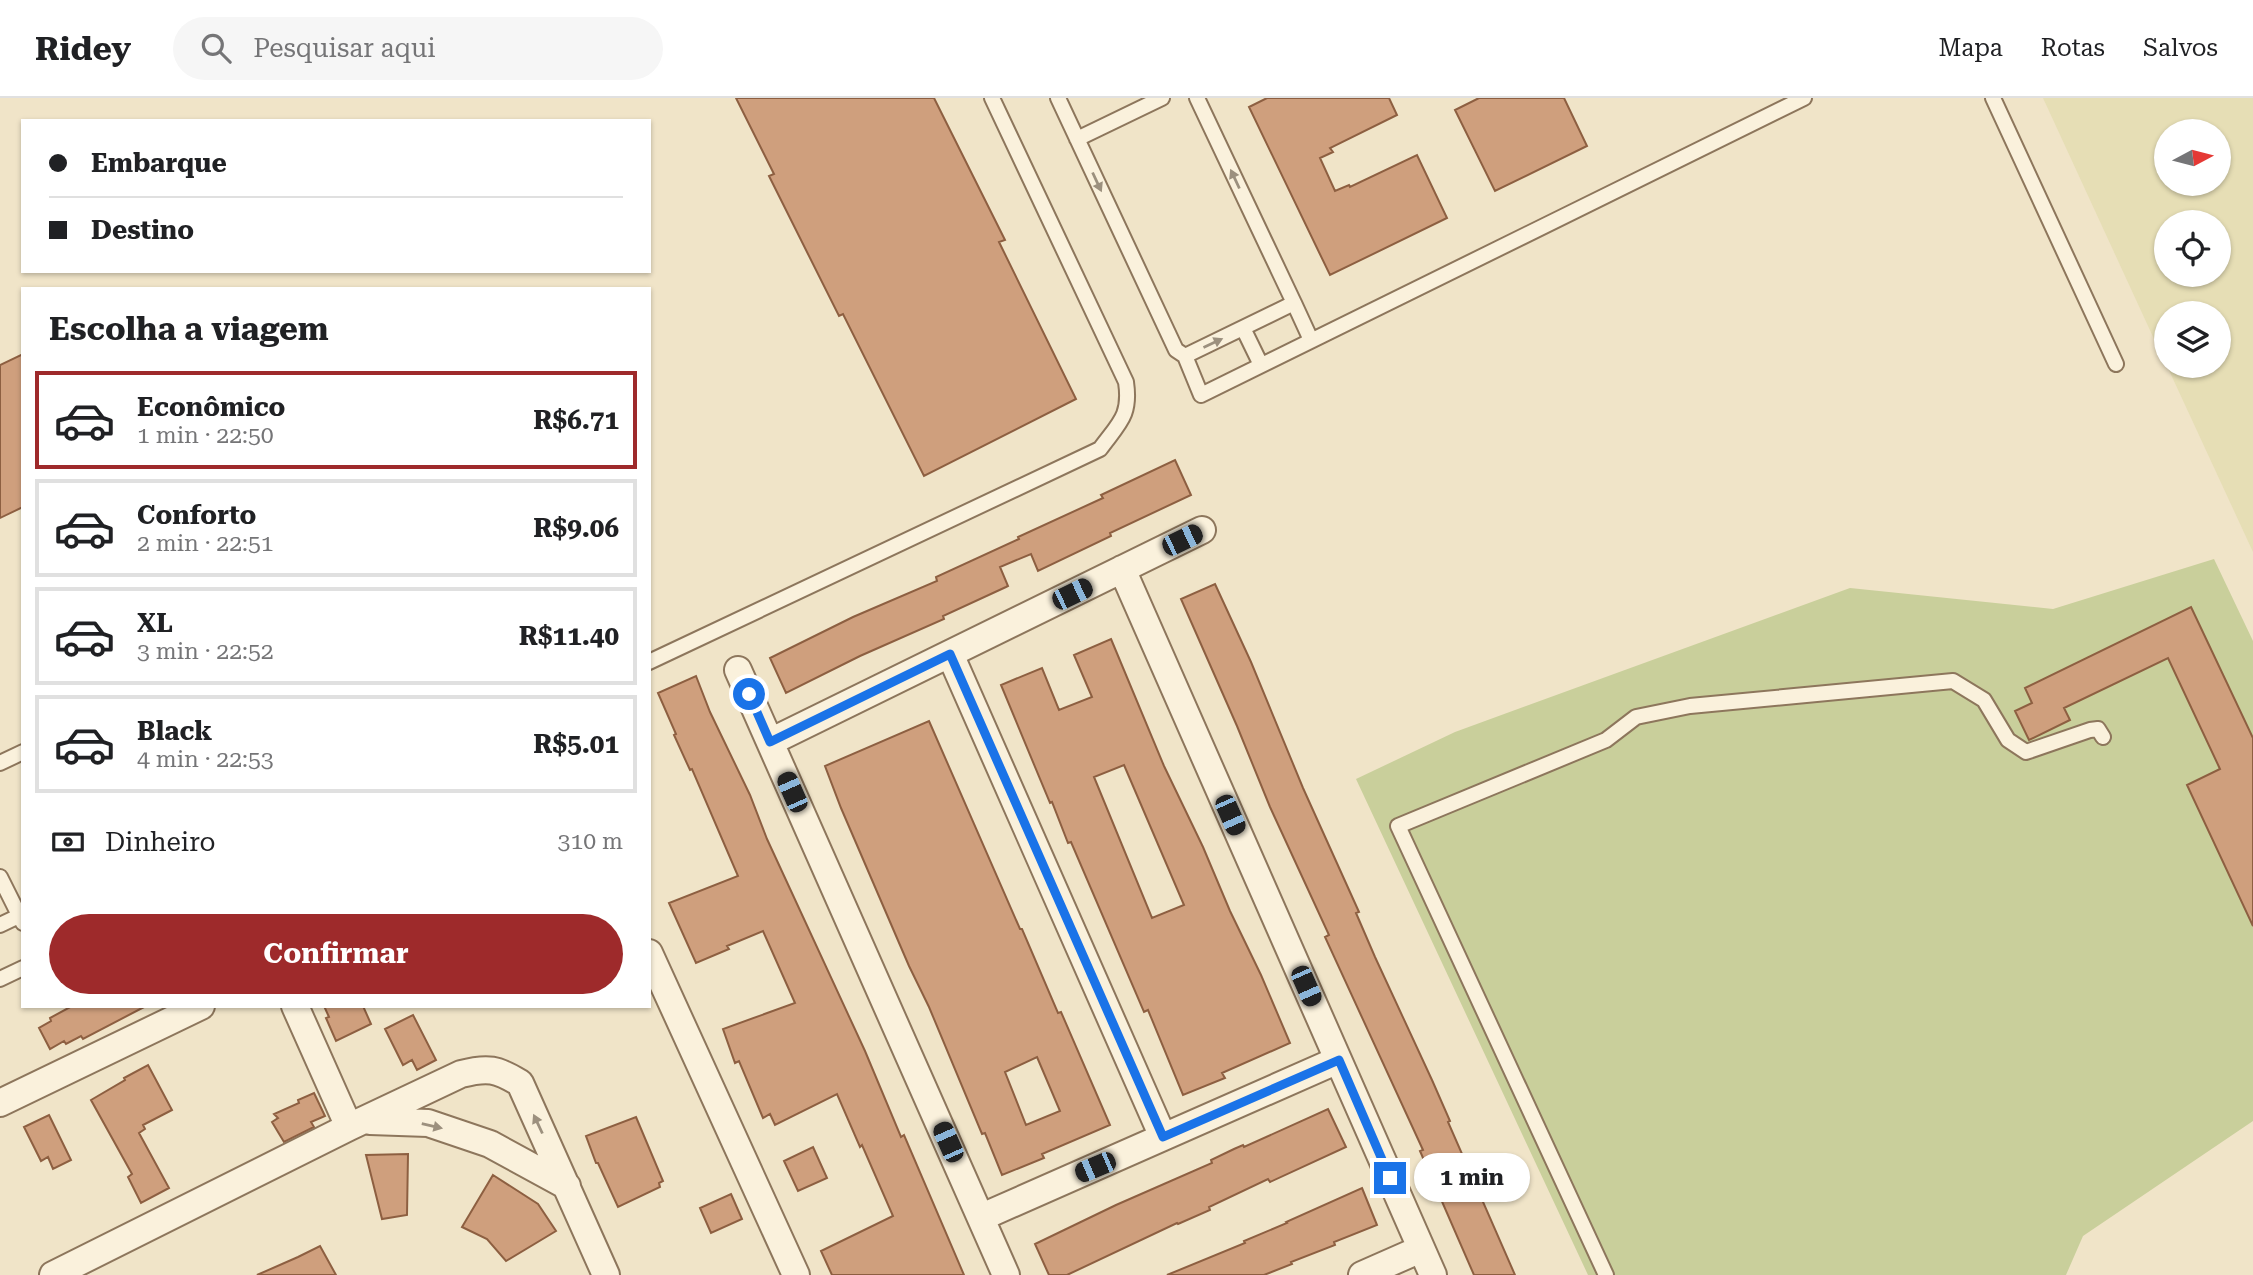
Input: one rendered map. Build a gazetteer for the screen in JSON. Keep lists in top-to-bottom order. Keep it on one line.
{"north":"right","page":{"header":"Ridey","search":"Pesquisar aqui","nav":["Mapa","Rotas","Salvos"],"banner":["Embarque","Destino"],"heading":"Escolha a viagem","list":[{"name":"Econômico","note":"1 min · 22:50","value":"R$6.71"},{"name":"Conforto","note":"2 min · 22:51","value":"R$9.06"},{"name":"XL","note":"3 min · 22:52","value":"R$11.40"},{"name":"Black","note":"4 min · 22:53","value":"R$5.01"}],"pay":["Dinheiro","310 m"],"buttons":"Confirmar","bubble":"1 min"}}
